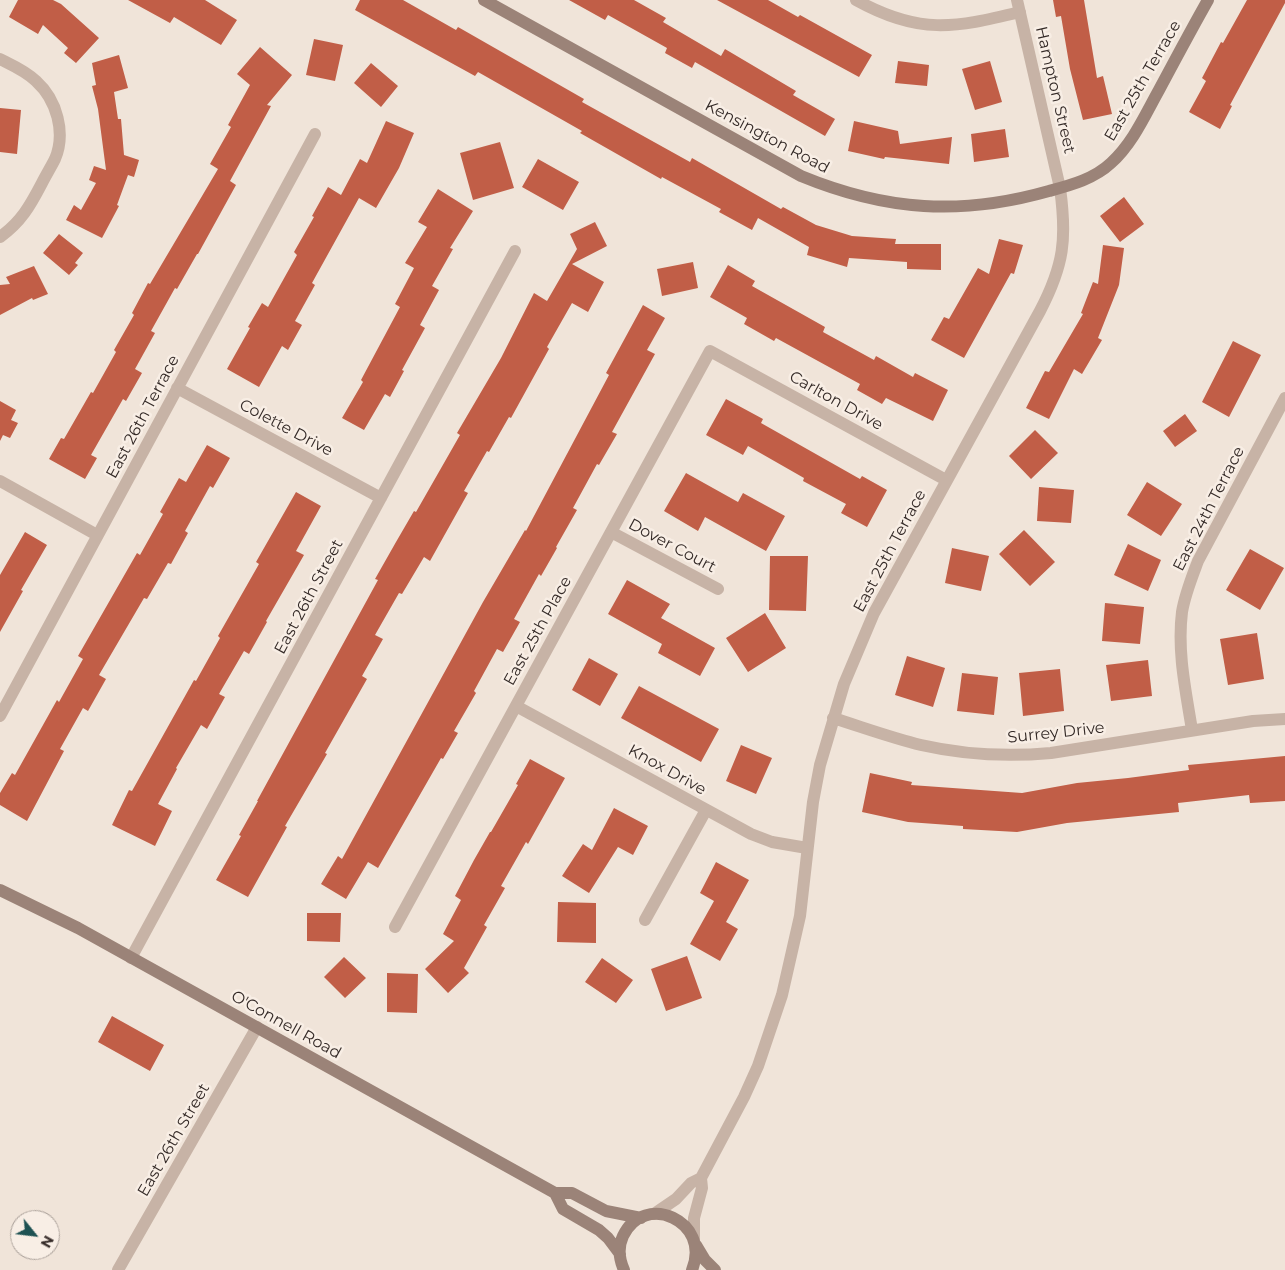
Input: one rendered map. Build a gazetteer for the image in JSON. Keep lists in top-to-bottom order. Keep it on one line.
{"streets":{"street":["East 25th Terrace","Hampton Street","Kensington Road","Carlton Drive","East 26th Terrace","Colette Drive","East 24th Terrace","Dover Court","East 26th Street","East 25th Place","Surrey Drive","Knox Drive","O'Connell Road"]},"crossings":[["East 25th Terrace","Hampton Street"],["East 25th Terrace","Kensington Road"],["East 25th Terrace","Carlton Drive"],["East 25th Terrace","Surrey Drive"],["East 25th Terrace","Knox Drive"],["East 25th Terrace","O'Connell Road"],["Hampton Street","Kensington Road"],["Carlton Drive","East 25th Place"],["East 26th Terrace","Colette Drive"],["Colette Drive","East 26th Street"],["East 24th Terrace","Surrey Drive"],["Dover Court","East 25th Place"],["East 26th Street","O'Connell Road"],["East 25th Place","Knox Drive"]],"north":"bottom right"}
